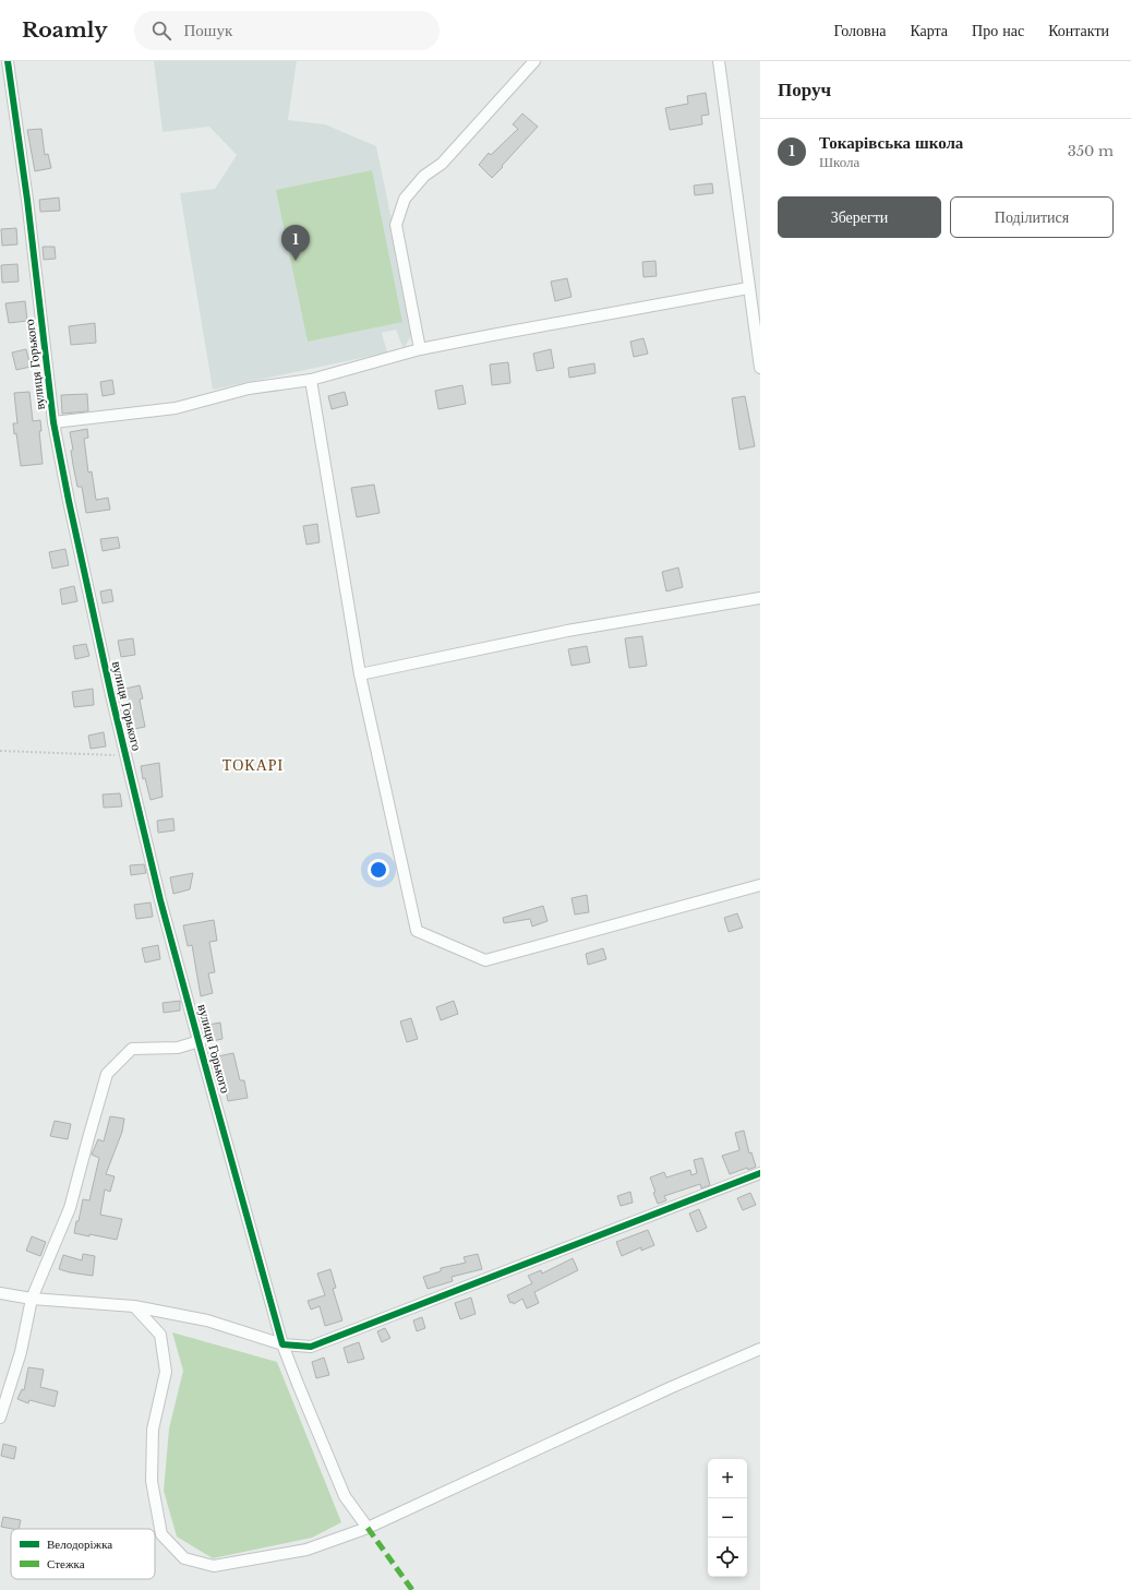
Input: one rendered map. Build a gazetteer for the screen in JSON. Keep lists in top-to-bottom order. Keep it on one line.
{"streets":{"street":["вулиця Горького"]},"districts":["ТОКАРІ"],"legend":["Велодоріжка","Стежка"],"page":{"header":"Roamly","search":"Пошук","nav":["Головна","Карта","Про нас","Контакти"],"heading":"Поруч","list":[{"mark":"1","name":"Токарівська школа","note":"Школа","value":"350 m"}],"buttons":["Зберегти","Поділитися"],"pins":"1","map_buttons":["+","−"]}}
